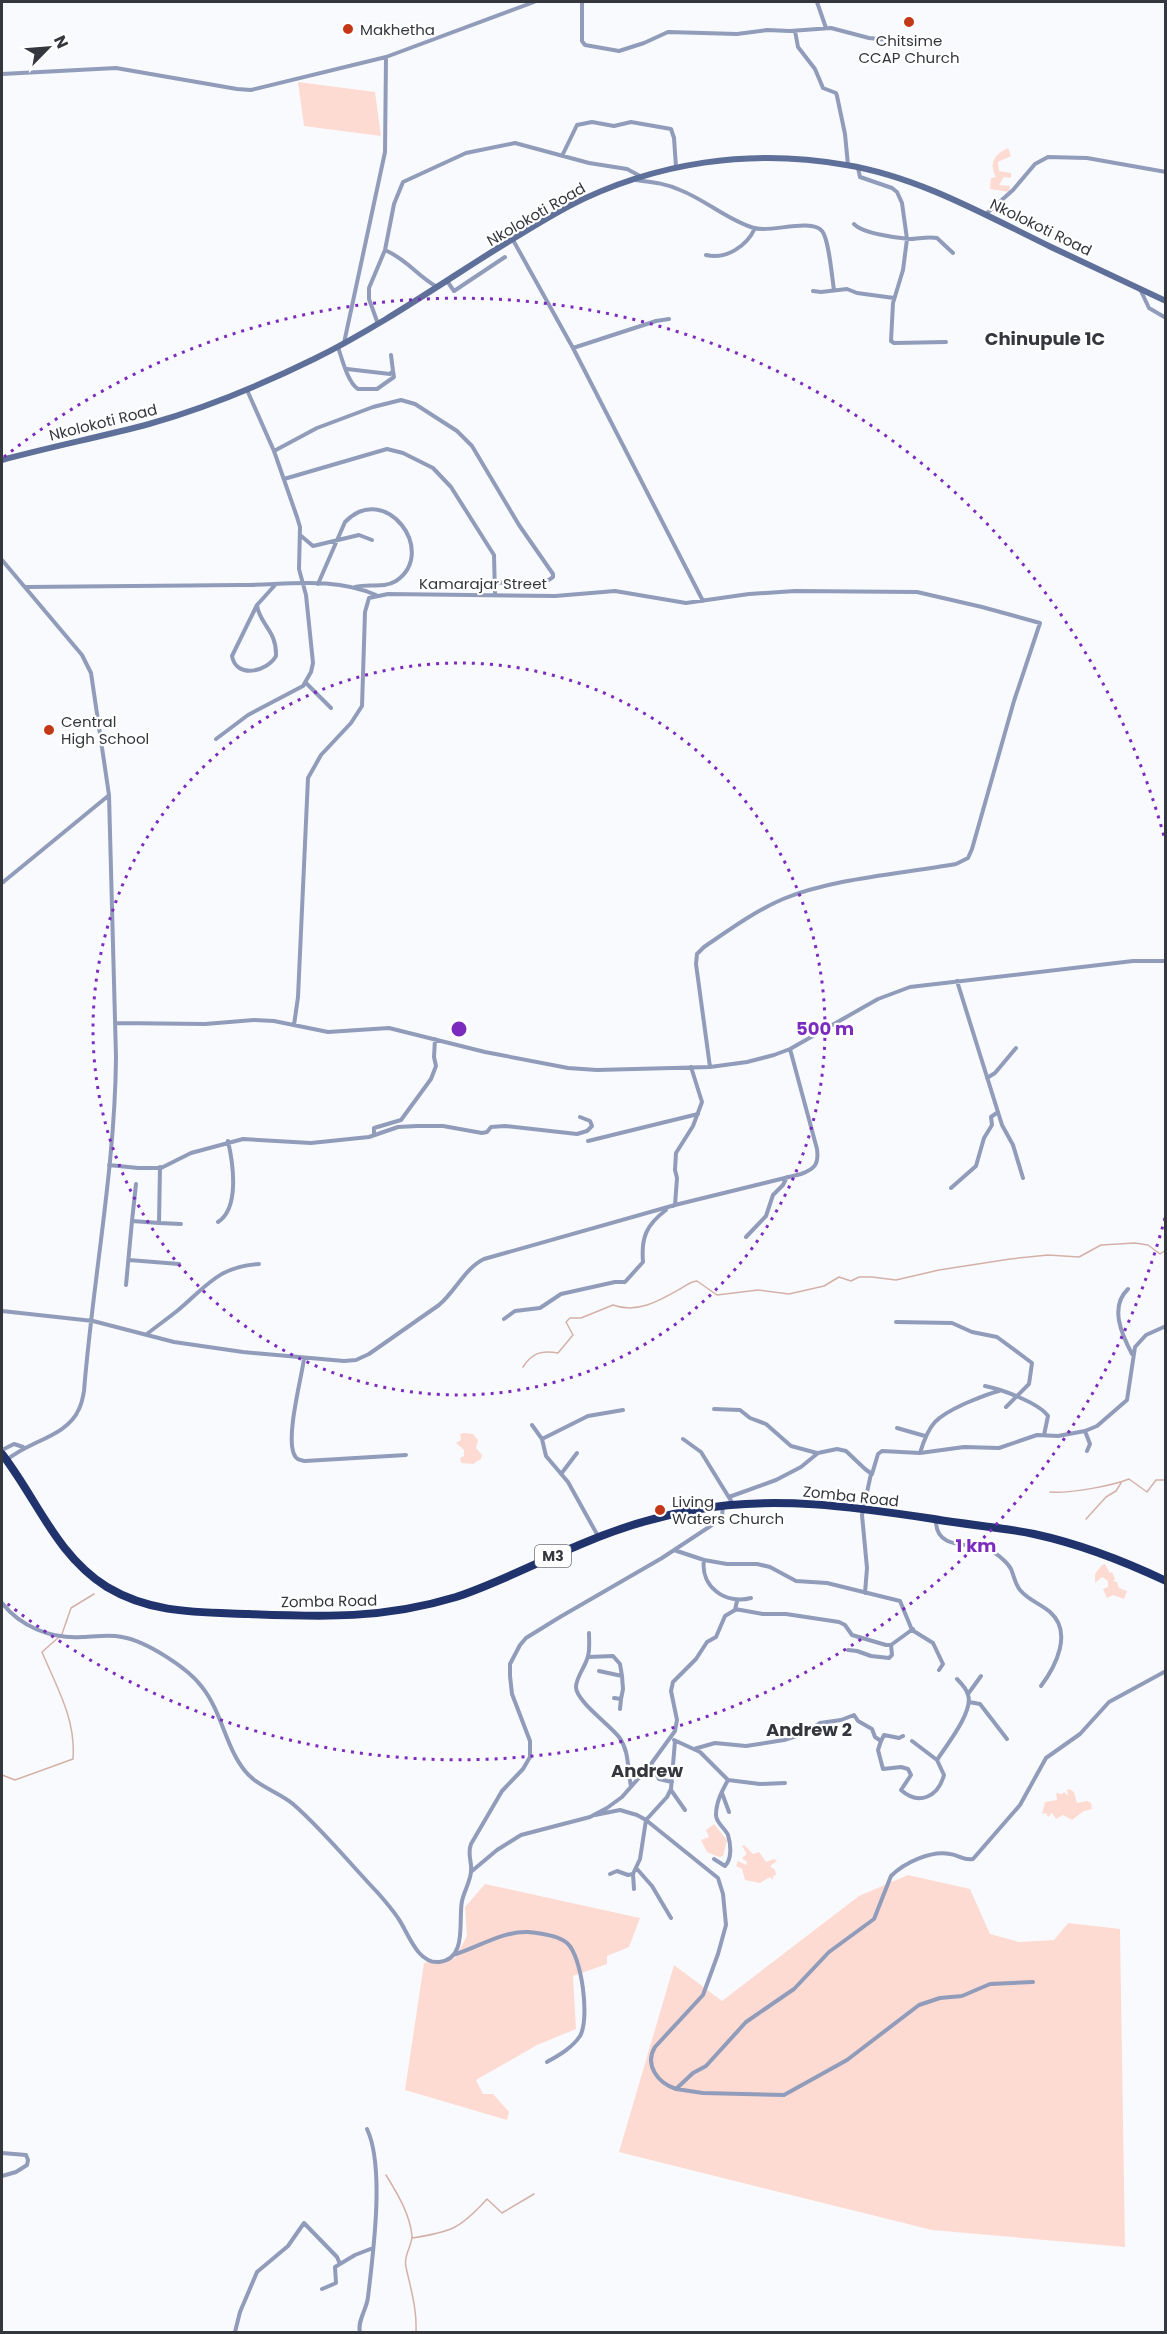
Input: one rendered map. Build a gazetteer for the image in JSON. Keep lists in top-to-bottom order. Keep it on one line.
{"streets":{"highway":["Zomba Road","M3"],"main road":["Nkolokoti Road"],"street":["Kamarajar Street"]},"districts":["Chinupule 1C","Andrew 2","Andrew"],"places":["Chitsime CCAP Church","Makhetha","Central High School","Living Waters Church"],"north":"top right","rings":["500 m","1 km"]}
